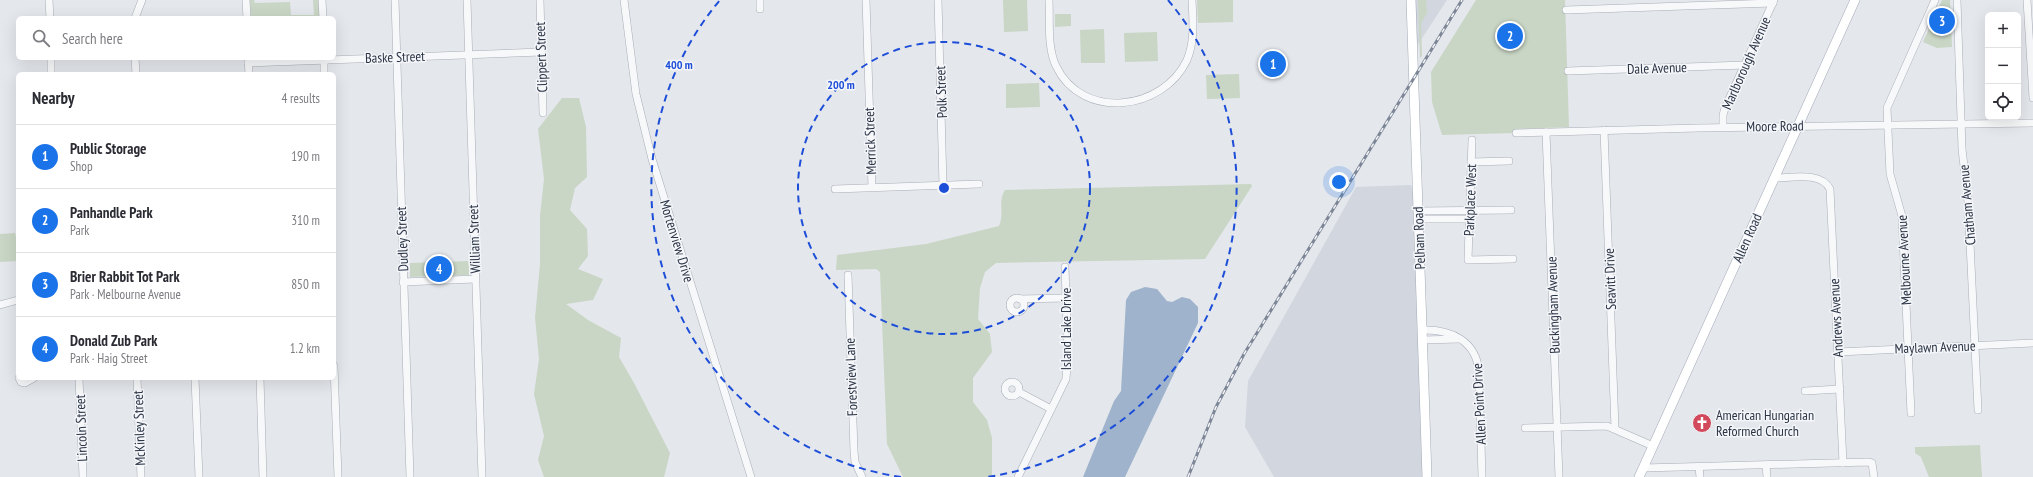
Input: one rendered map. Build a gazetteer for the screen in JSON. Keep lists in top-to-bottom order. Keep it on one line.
{"streets":{"main road":["Pelham Road","Allen Road"],"street":["Baske Street","Clippert Street","Marlborough Avenue","Dale Avenue","Polk Street","Moore Road","Merrick Street","Parkplace West","Chatham Avenue","Dudley Street","William Street","Mortenview Drive","Melbourne Avenue","Seavitt Drive","Buckingham Avenue","Andrews Avenue","Island Lake Drive","Maylawn Avenue","Forestview Lane","Allen Point Drive","Lincoln Street","McKinley Street"]},"crossings":[["Baske Street","Clippert Street"],["Baske Street","Dudley Street"],["Baske Street","William Street"],["Marlborough Avenue","Dale Avenue"],["Marlborough Avenue","Moore Road"],["Moore Road","Chatham Avenue"],["Moore Road","Allen Road"],["Moore Road","Melbourne Avenue"],["Moore Road","Seavitt Drive"],["Moore Road","Buckingham Avenue"],["Chatham Avenue","Maylawn Avenue"],["Pelham Road","Allen Point Drive"],["Allen Road","Andrews Avenue"],["Melbourne Avenue","Maylawn Avenue"],["Andrews Avenue","Maylawn Avenue"]],"places":{"church":["American Hungarian Reformed Church"]},"page":{"pins":["3","2","1","4"],"map_buttons":["+","−"],"search":"Search here","heading":["Nearby","4 results"],"list":[{"mark":"1","name":"Public Storage","note":"Shop","value":"190 m"},{"mark":"2","name":"Panhandle Park","note":"Park","value":"310 m"},{"mark":"3","name":"Brier Rabbit Tot Park","note":"Park · Melbourne Avenue","value":"850 m"},{"mark":"4","name":"Donald Zub Park","note":"Park · Haig Street","value":"1.2 km"}]},"rings":["400 m","200 m"]}
